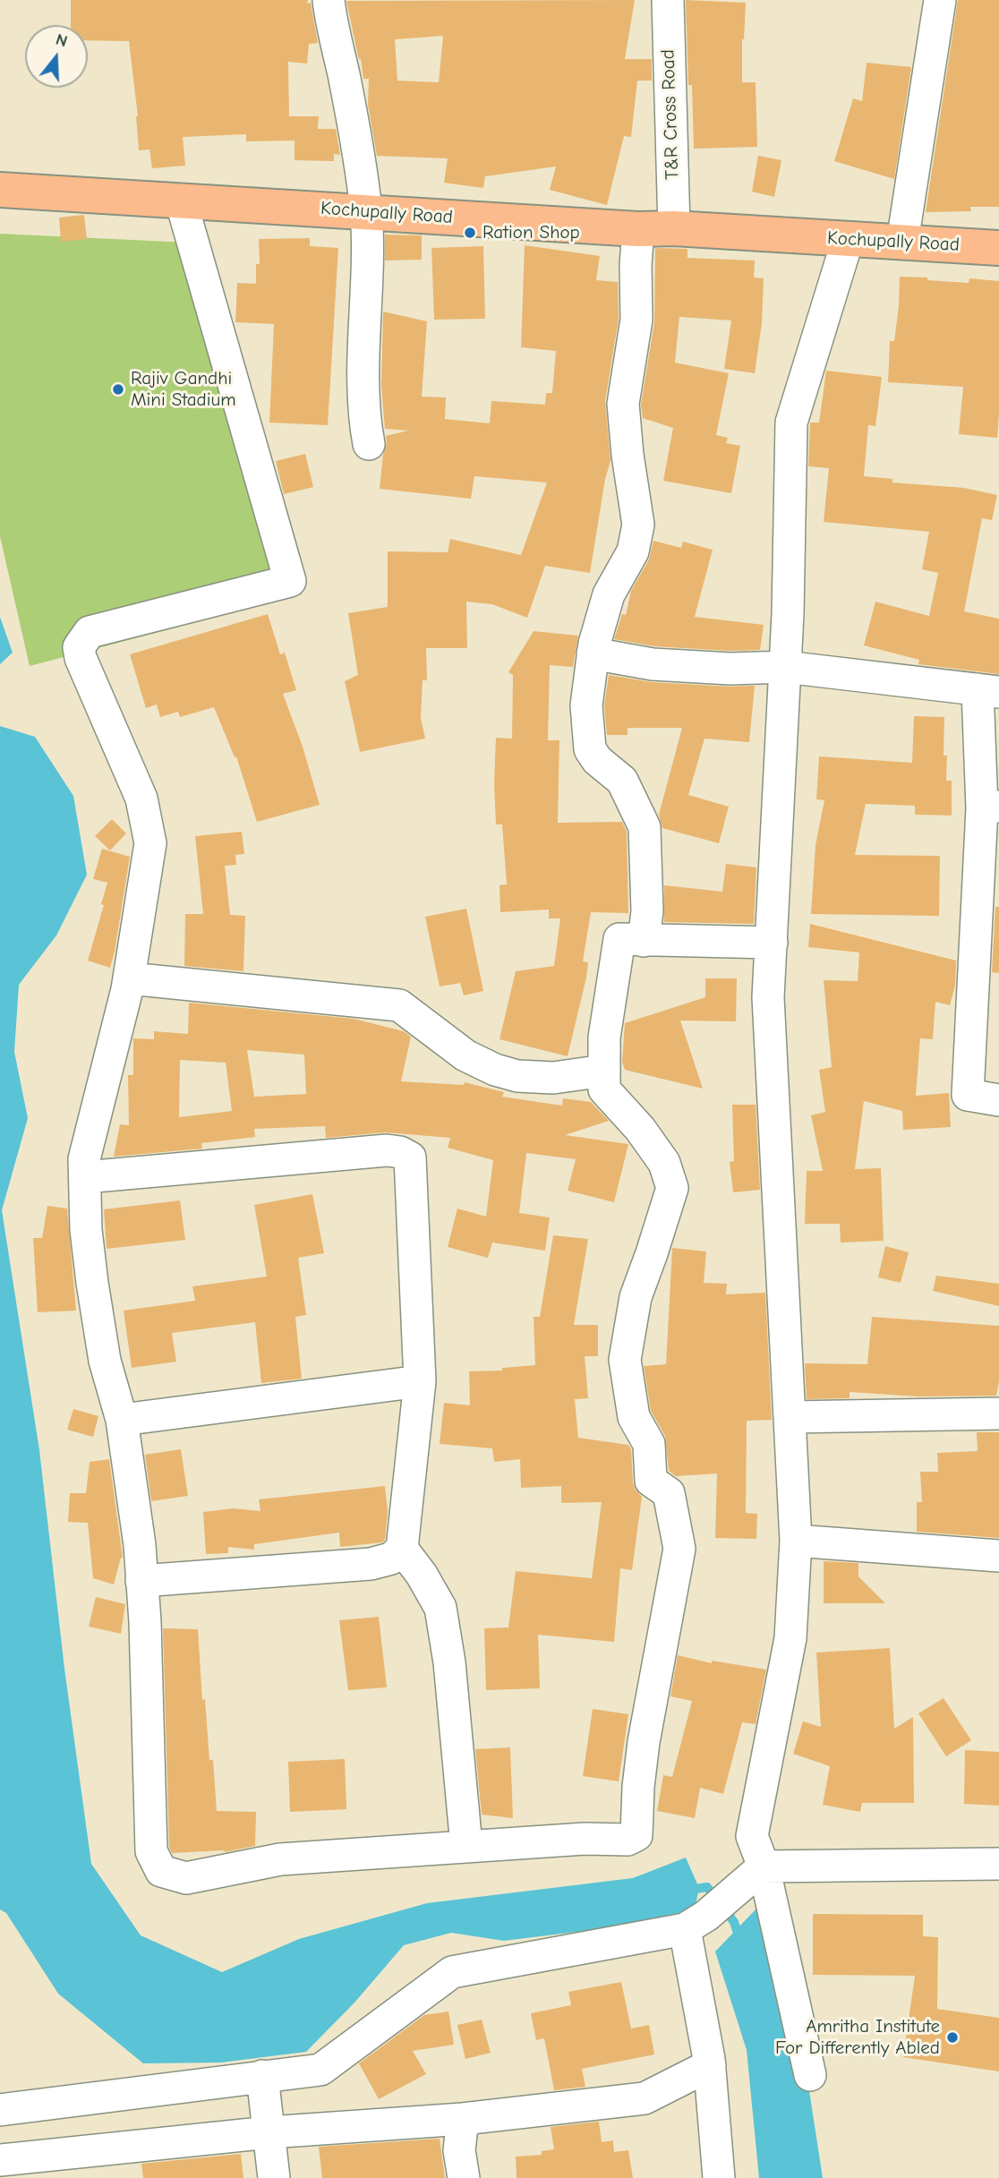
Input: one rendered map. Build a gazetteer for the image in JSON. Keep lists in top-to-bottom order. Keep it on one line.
{"streets":{"main road":["Kochupally Road"],"street":["T&R Cross Road"]},"crossings":[["T&R Cross Road","Kochupally Road"]],"places":["Ration Shop","Rajiv Gandhi Mini Stadium","Amritha Institute For Differently Abled"],"north":"top"}
